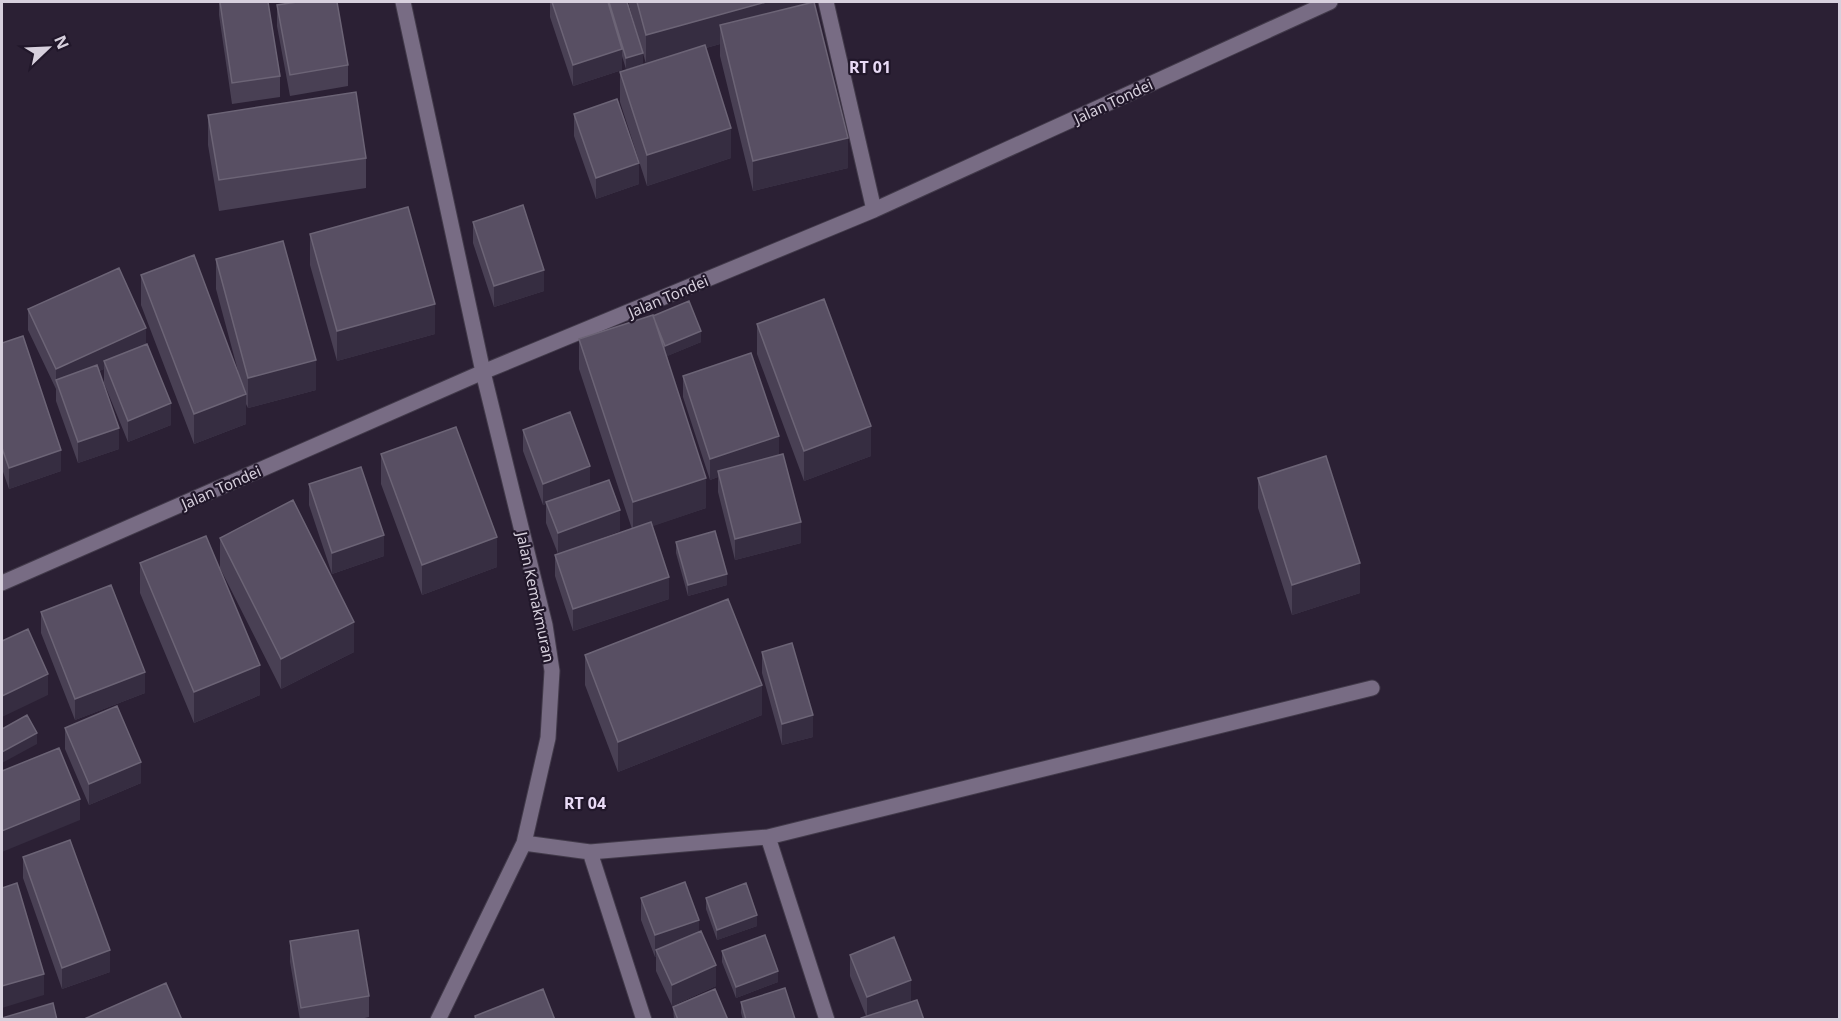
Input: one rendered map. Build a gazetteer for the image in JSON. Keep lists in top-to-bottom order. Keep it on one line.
{"streets":{"street":["Jalan Tondei","Jalan Kemakmuran"]},"crossings":[["Jalan Tondei","Jalan Kemakmuran"]],"districts":["RT 01","RT 04"],"north":"top right"}
